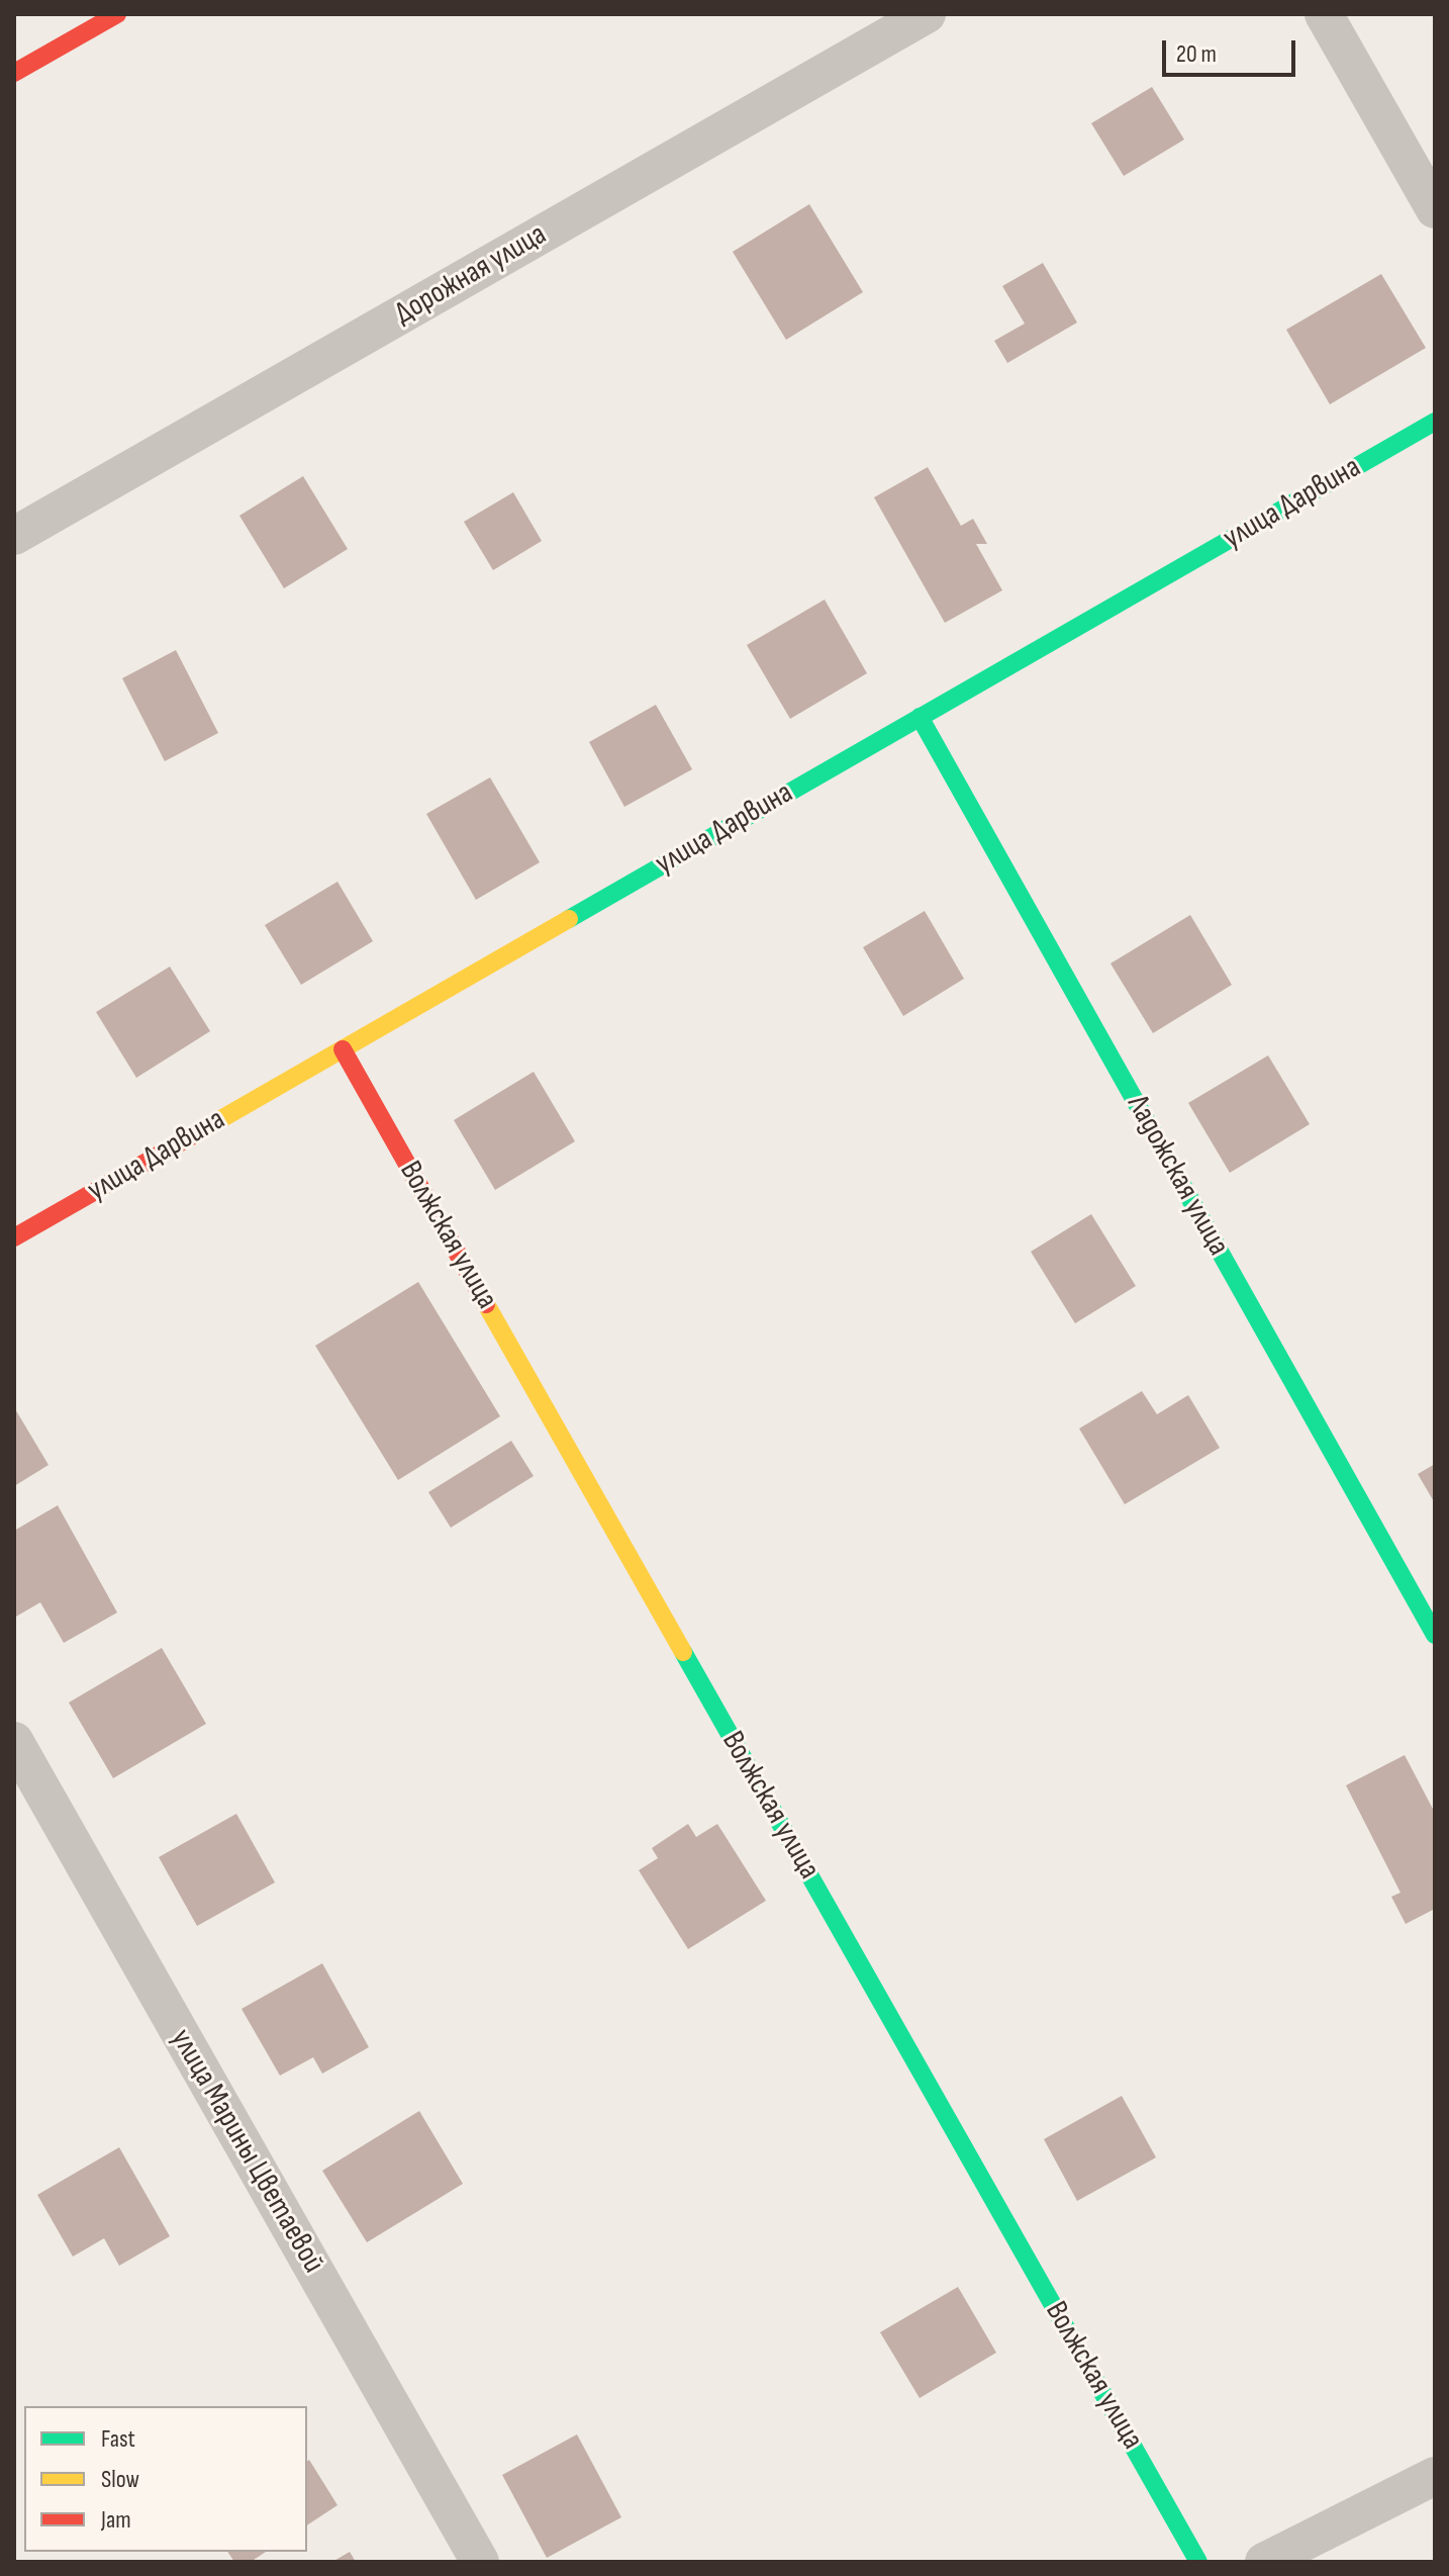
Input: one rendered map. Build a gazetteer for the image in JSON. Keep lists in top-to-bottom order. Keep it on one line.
{"streets":{"street":["Дорожная улица","улица Дарвина","Ладожская улица","Волжская улица","улица Марины Цветаевой"]},"crossings":[["улица Дарвина","Ладожская улица"],["улица Дарвина","Волжская улица"]],"legend":["Fast","Slow","Jam"],"scale_bar":"20 m"}
